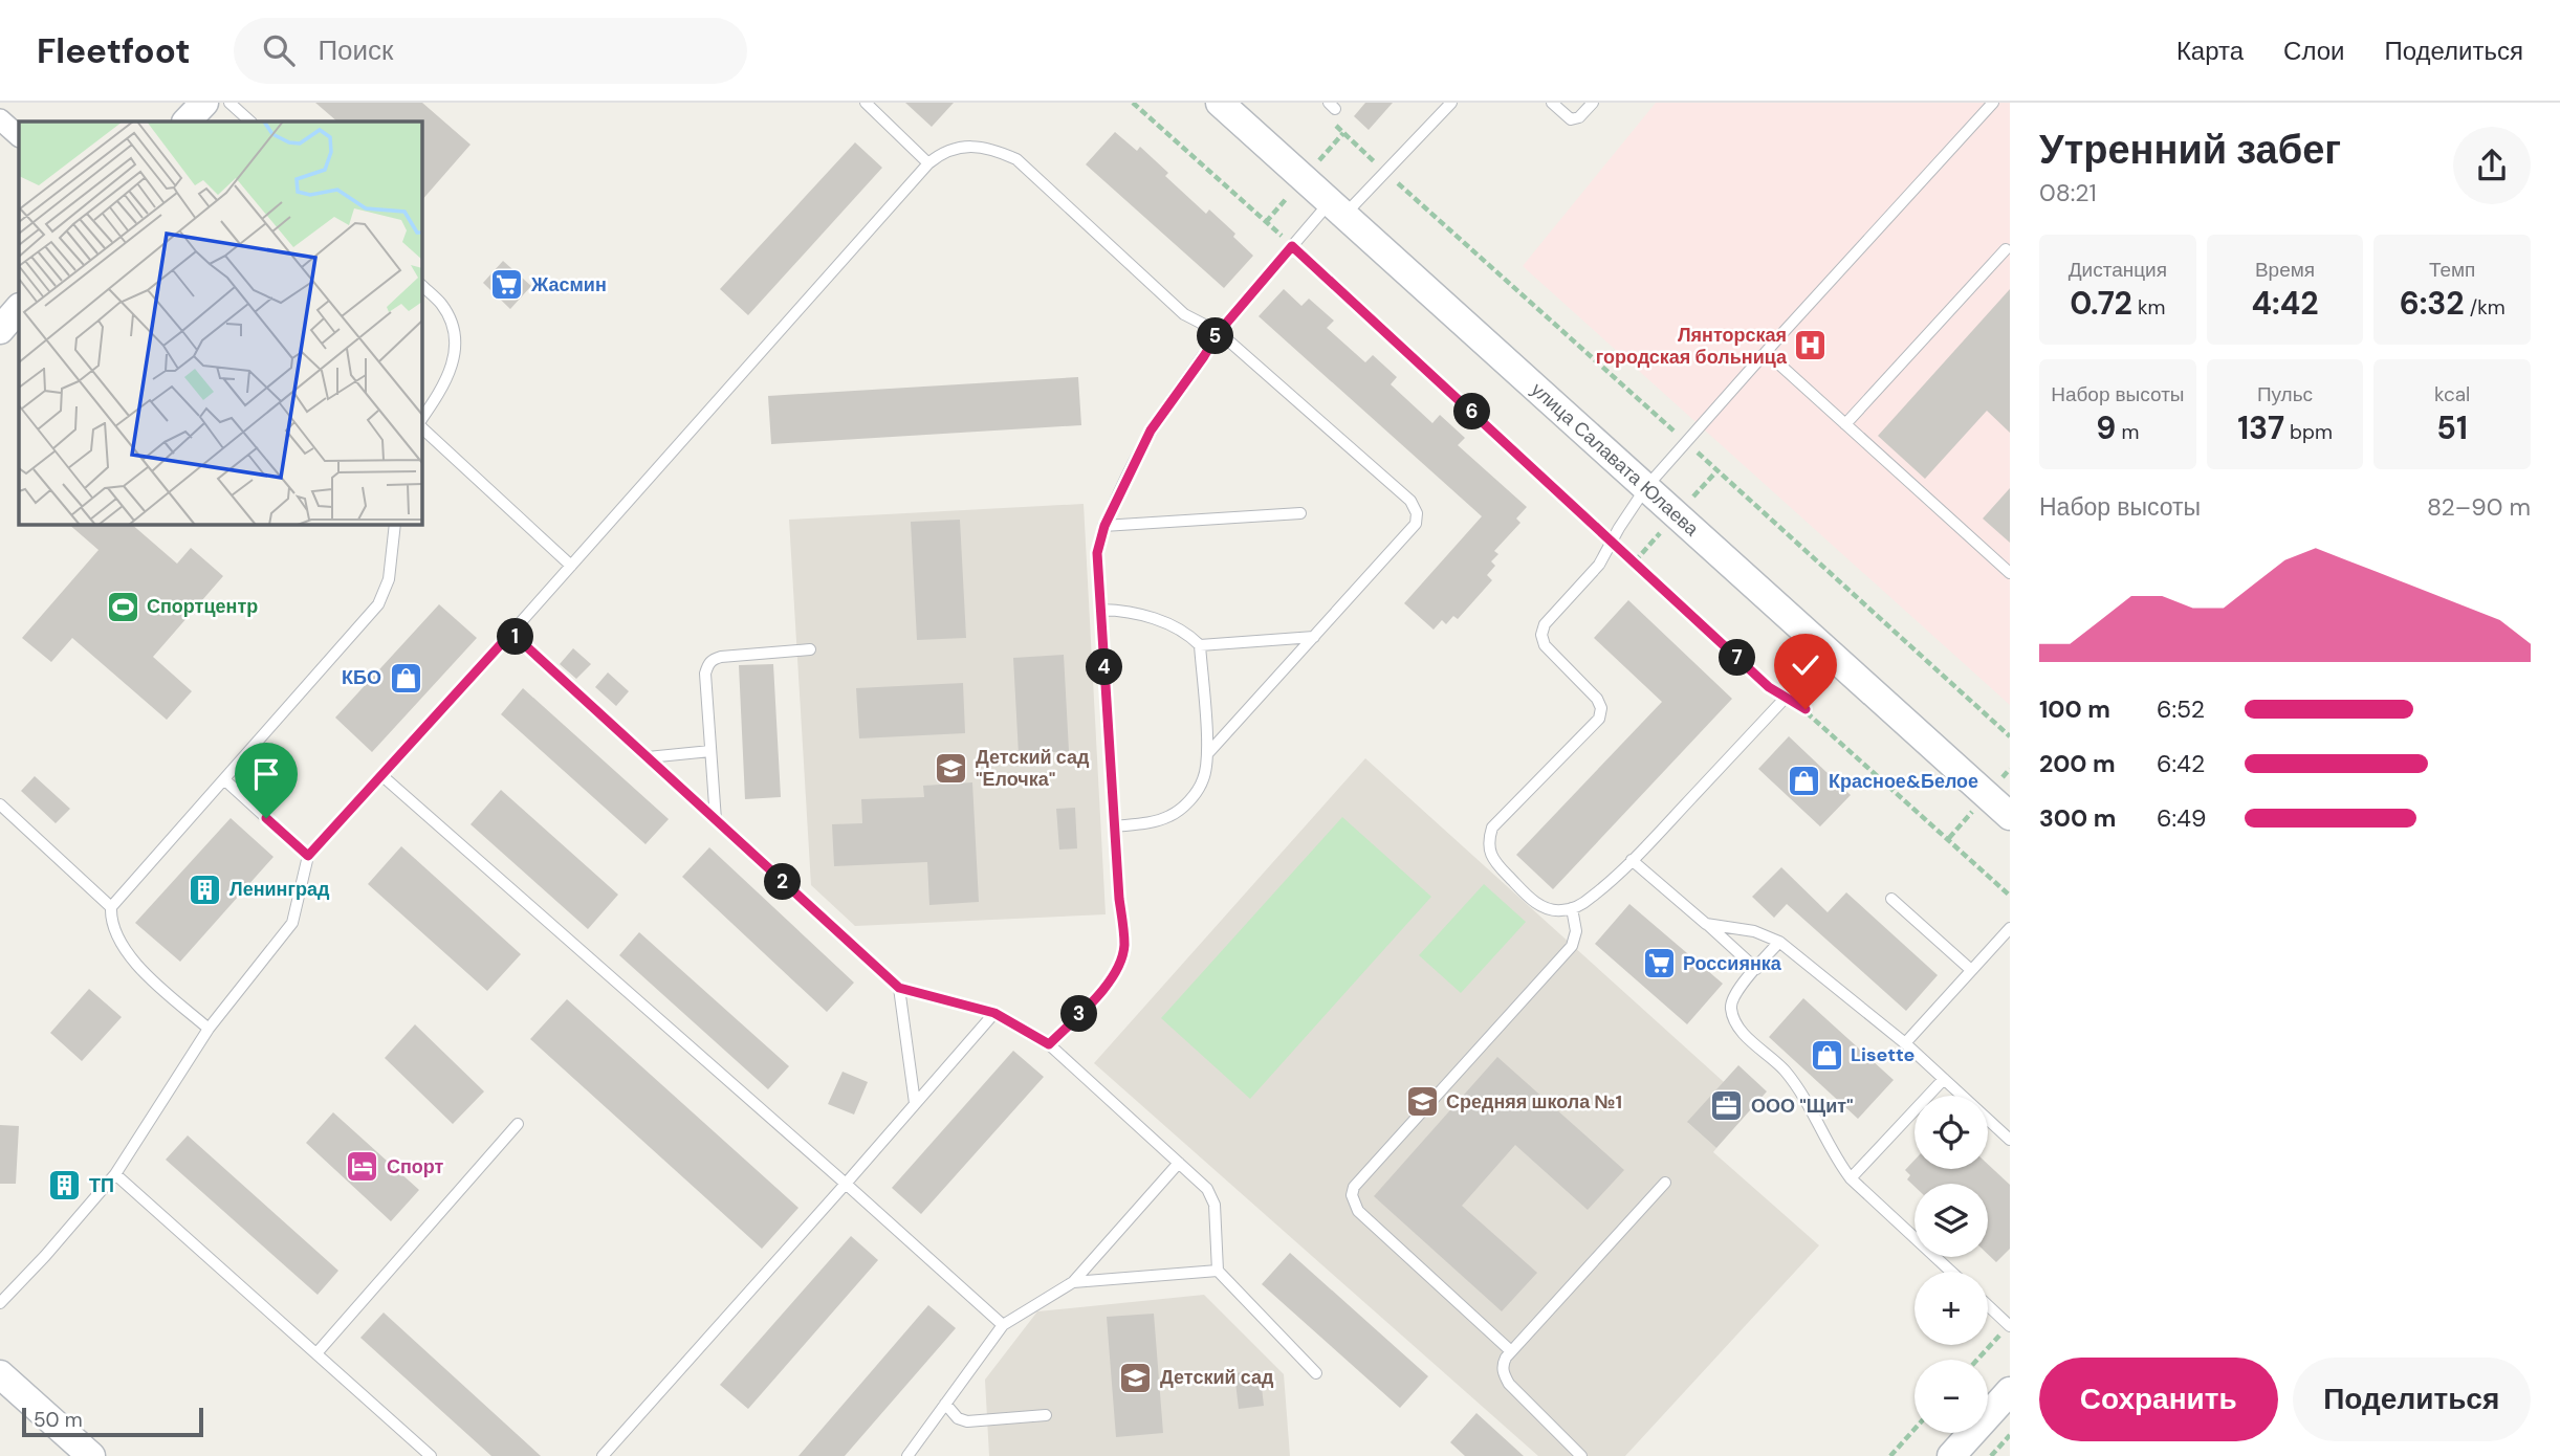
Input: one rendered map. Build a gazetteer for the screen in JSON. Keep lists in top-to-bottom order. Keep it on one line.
{"streets":{"street":["улица Салавата Юлаева"]},"places":{"supermarket":["Жасмин","Россиянка"],"hospital":["Лянторская городская больница"],"sports":["Спортцентр"],"shop":["КБО","Красное&Белое","Lisette"],"school or university":["Детский сад \"Елочка\"","Средняя школа №1","Детский сад"],"building":["Ленинград","ТП"],"office":["ООО \"Щит\""],"hotel":["Спорт"]},"scale_bar":"50 m","page":{"header":"Fleetfoot","search":"Поиск","nav":["Карта","Слои","Поделиться"],"heading":["Утренний забег","08:21"],"stats":[["Дистанция","0.72 km"],["Время","4:42"],["Темп","6:32 /km"],["Набор высоты","9 m"],["Пульс","137 bpm"],["kcal","51"]],"pins":["5","6","1","7","4","2","3"],"chart":["Набор высоты","82–90 m"],"list":[{"name":"100 m","note":"6:52"},{"name":"200 m","note":"6:42"},{"name":"300 m","note":"6:49"}],"map_buttons":["+","−"],"buttons":["Сохранить","Поделиться"],"scale":"50 m"}}
